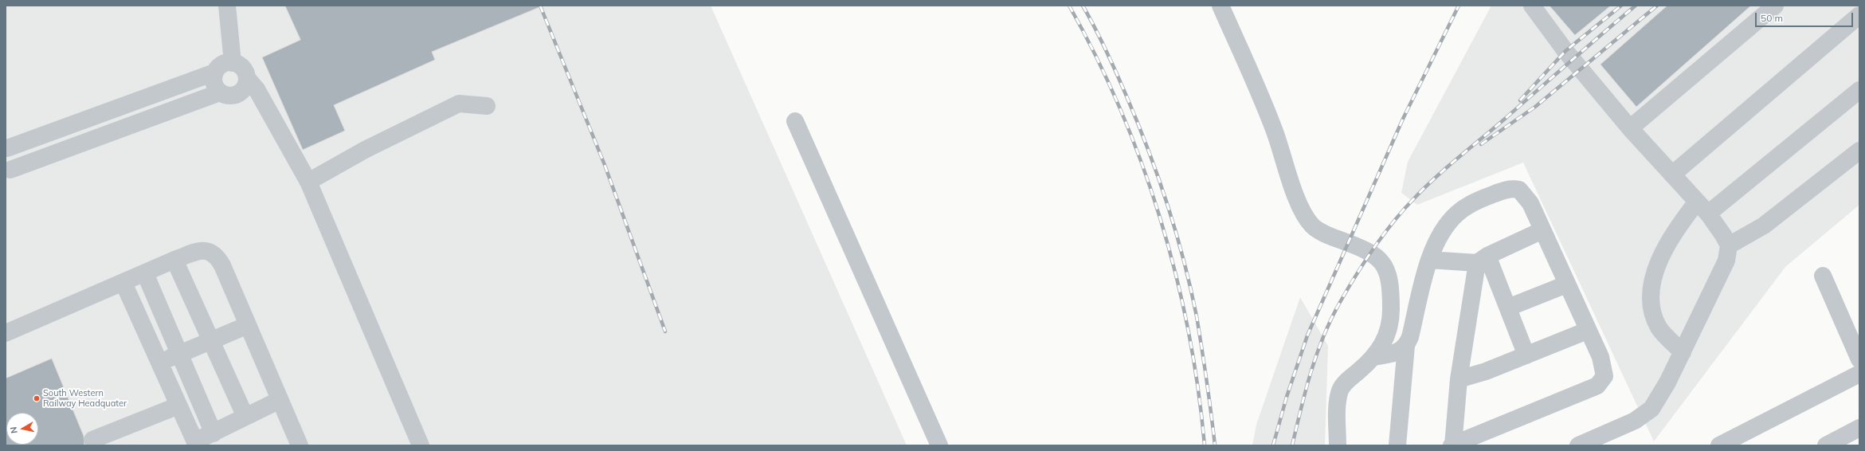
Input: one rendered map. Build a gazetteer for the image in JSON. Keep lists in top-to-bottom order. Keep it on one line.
{"places":["South Western Railway Headquater"],"scale_bar":"50 m","north":"left"}
